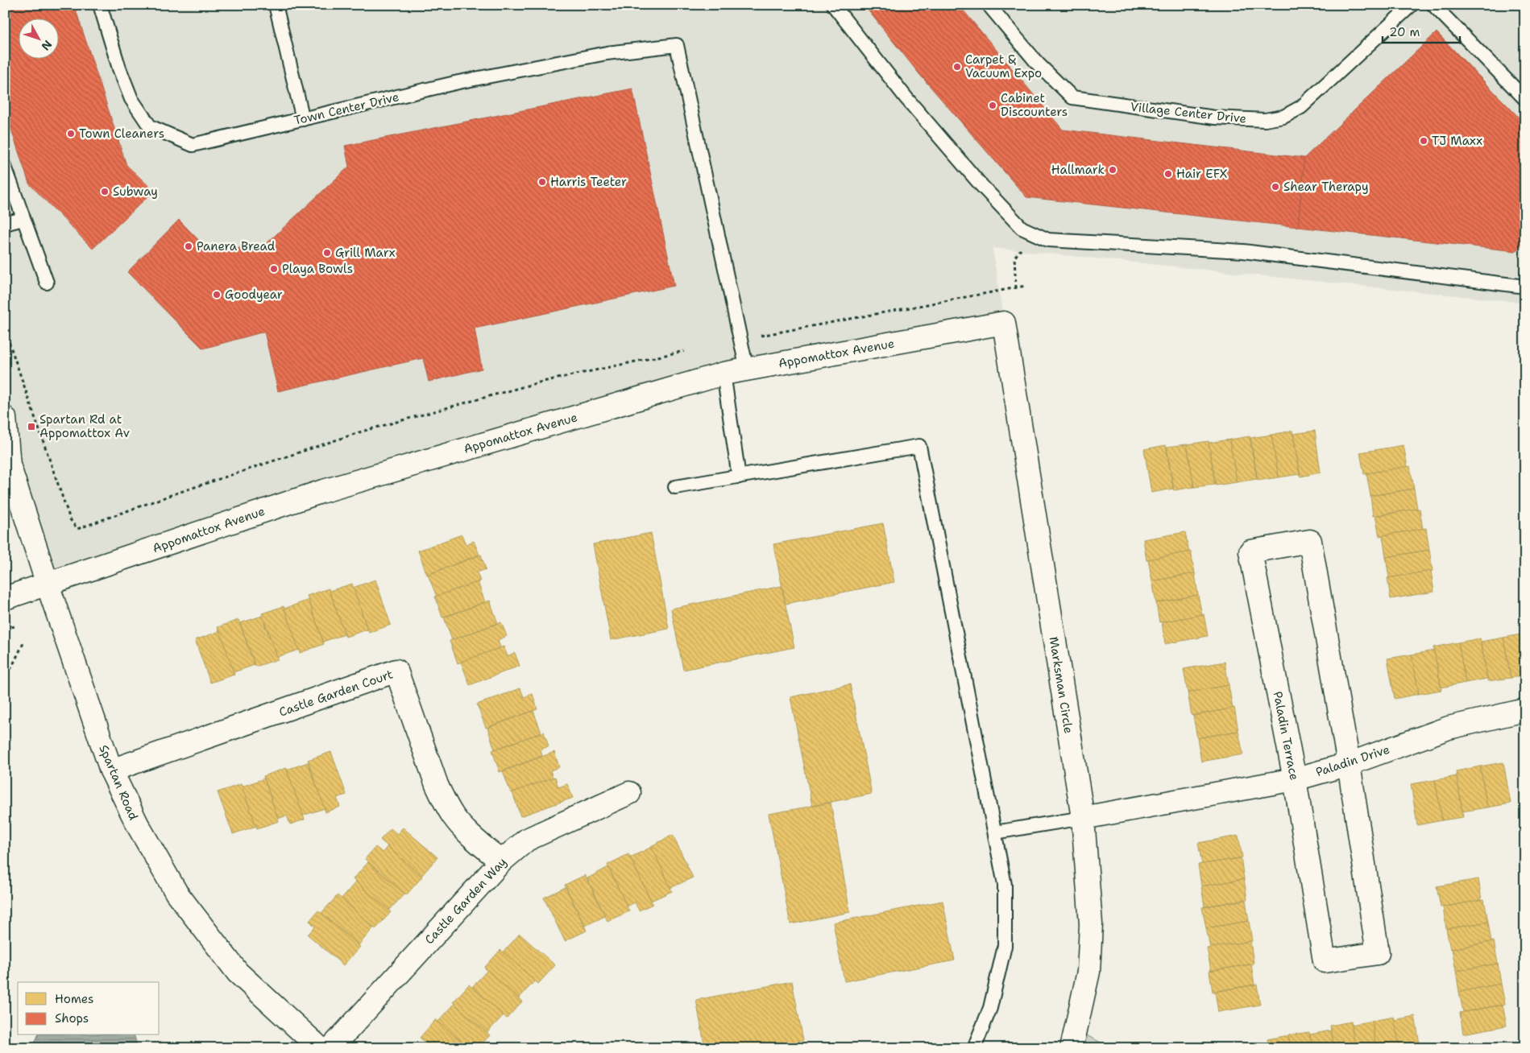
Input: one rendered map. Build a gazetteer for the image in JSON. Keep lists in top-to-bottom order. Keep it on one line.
{"streets":{"street":["Appomattox Avenue","Marksman Circle","Castle Garden Court","Paladin Terrace","Paladin Drive","Spartan Road","Castle Garden Way"],"lane":["Town Center Drive","Village Center Drive"]},"crossings":[["Town Center Drive","Appomattox Avenue"],["Appomattox Avenue","Marksman Circle"],["Appomattox Avenue","Spartan Road"],["Marksman Circle","Paladin Drive"],["Castle Garden Court","Spartan Road"],["Castle Garden Court","Castle Garden Way"],["Paladin Terrace","Paladin Drive"]],"places":{"other":["Carpet & Vacuum Expo","Cabinet Discounters","Town Cleaners","TJ Maxx","Hallmark","Hair EFX","Harris Teeter","Shear Therapy","Subway","Panera Bread","Grill Marx","Playa Bowls","Goodyear"],"transit":["Spartan Rd at Appomattox Av"]},"legend":["Homes","Shops"],"scale_bar":"20 m","north":"bottom right"}
